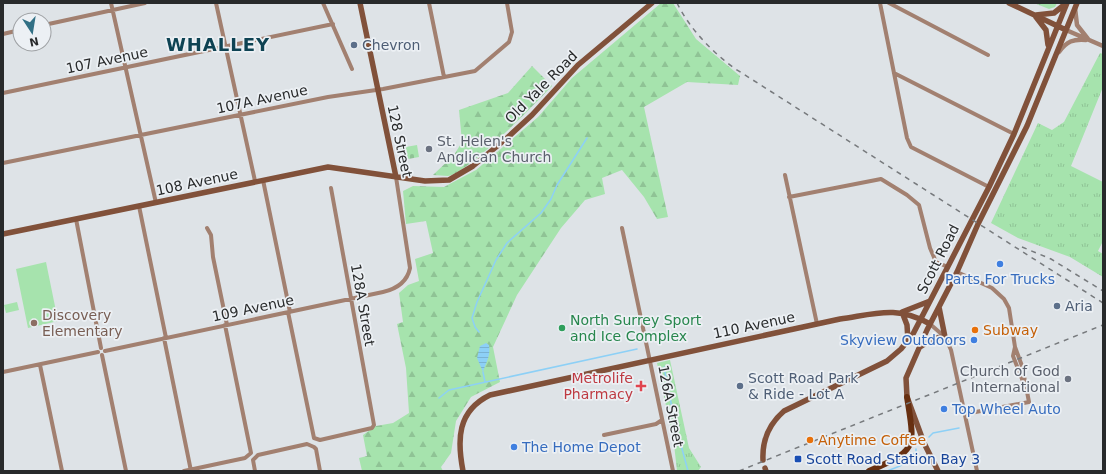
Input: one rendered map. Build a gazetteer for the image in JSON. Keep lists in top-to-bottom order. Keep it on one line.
{"streets":{"main road":["Old Yale Road","128 Street","108 Avenue","Scott Road","110 Avenue"],"street":["107 Avenue","107A Avenue","128A Street","109 Avenue","126A Street"]},"crossings":[["Old Yale Road","128 Street"],["Old Yale Road","108 Avenue"],["107A Avenue","128 Street"],["128 Street","108 Avenue"],["128 Street","109 Avenue"],["Scott Road","110 Avenue"],["128A Street","109 Avenue"],["110 Avenue","126A Street"]],"districts":["WHALLEY"],"places":{"other":["Chevron","St. Helen's Anglican Church","Parts For Trucks","Aria","Discovery Elementary","North Surrey Sport and Ice Complex","Subway","Skyview Outdoors","Church of God International","Scott Road Park & Ride - Lot A","Top Wheel Auto","Anytime Coffee","The Home Depot"],"health":["Metrolife Pharmacy"],"transit":["Scott Road Station Bay 3"]},"north":"bottom"}
